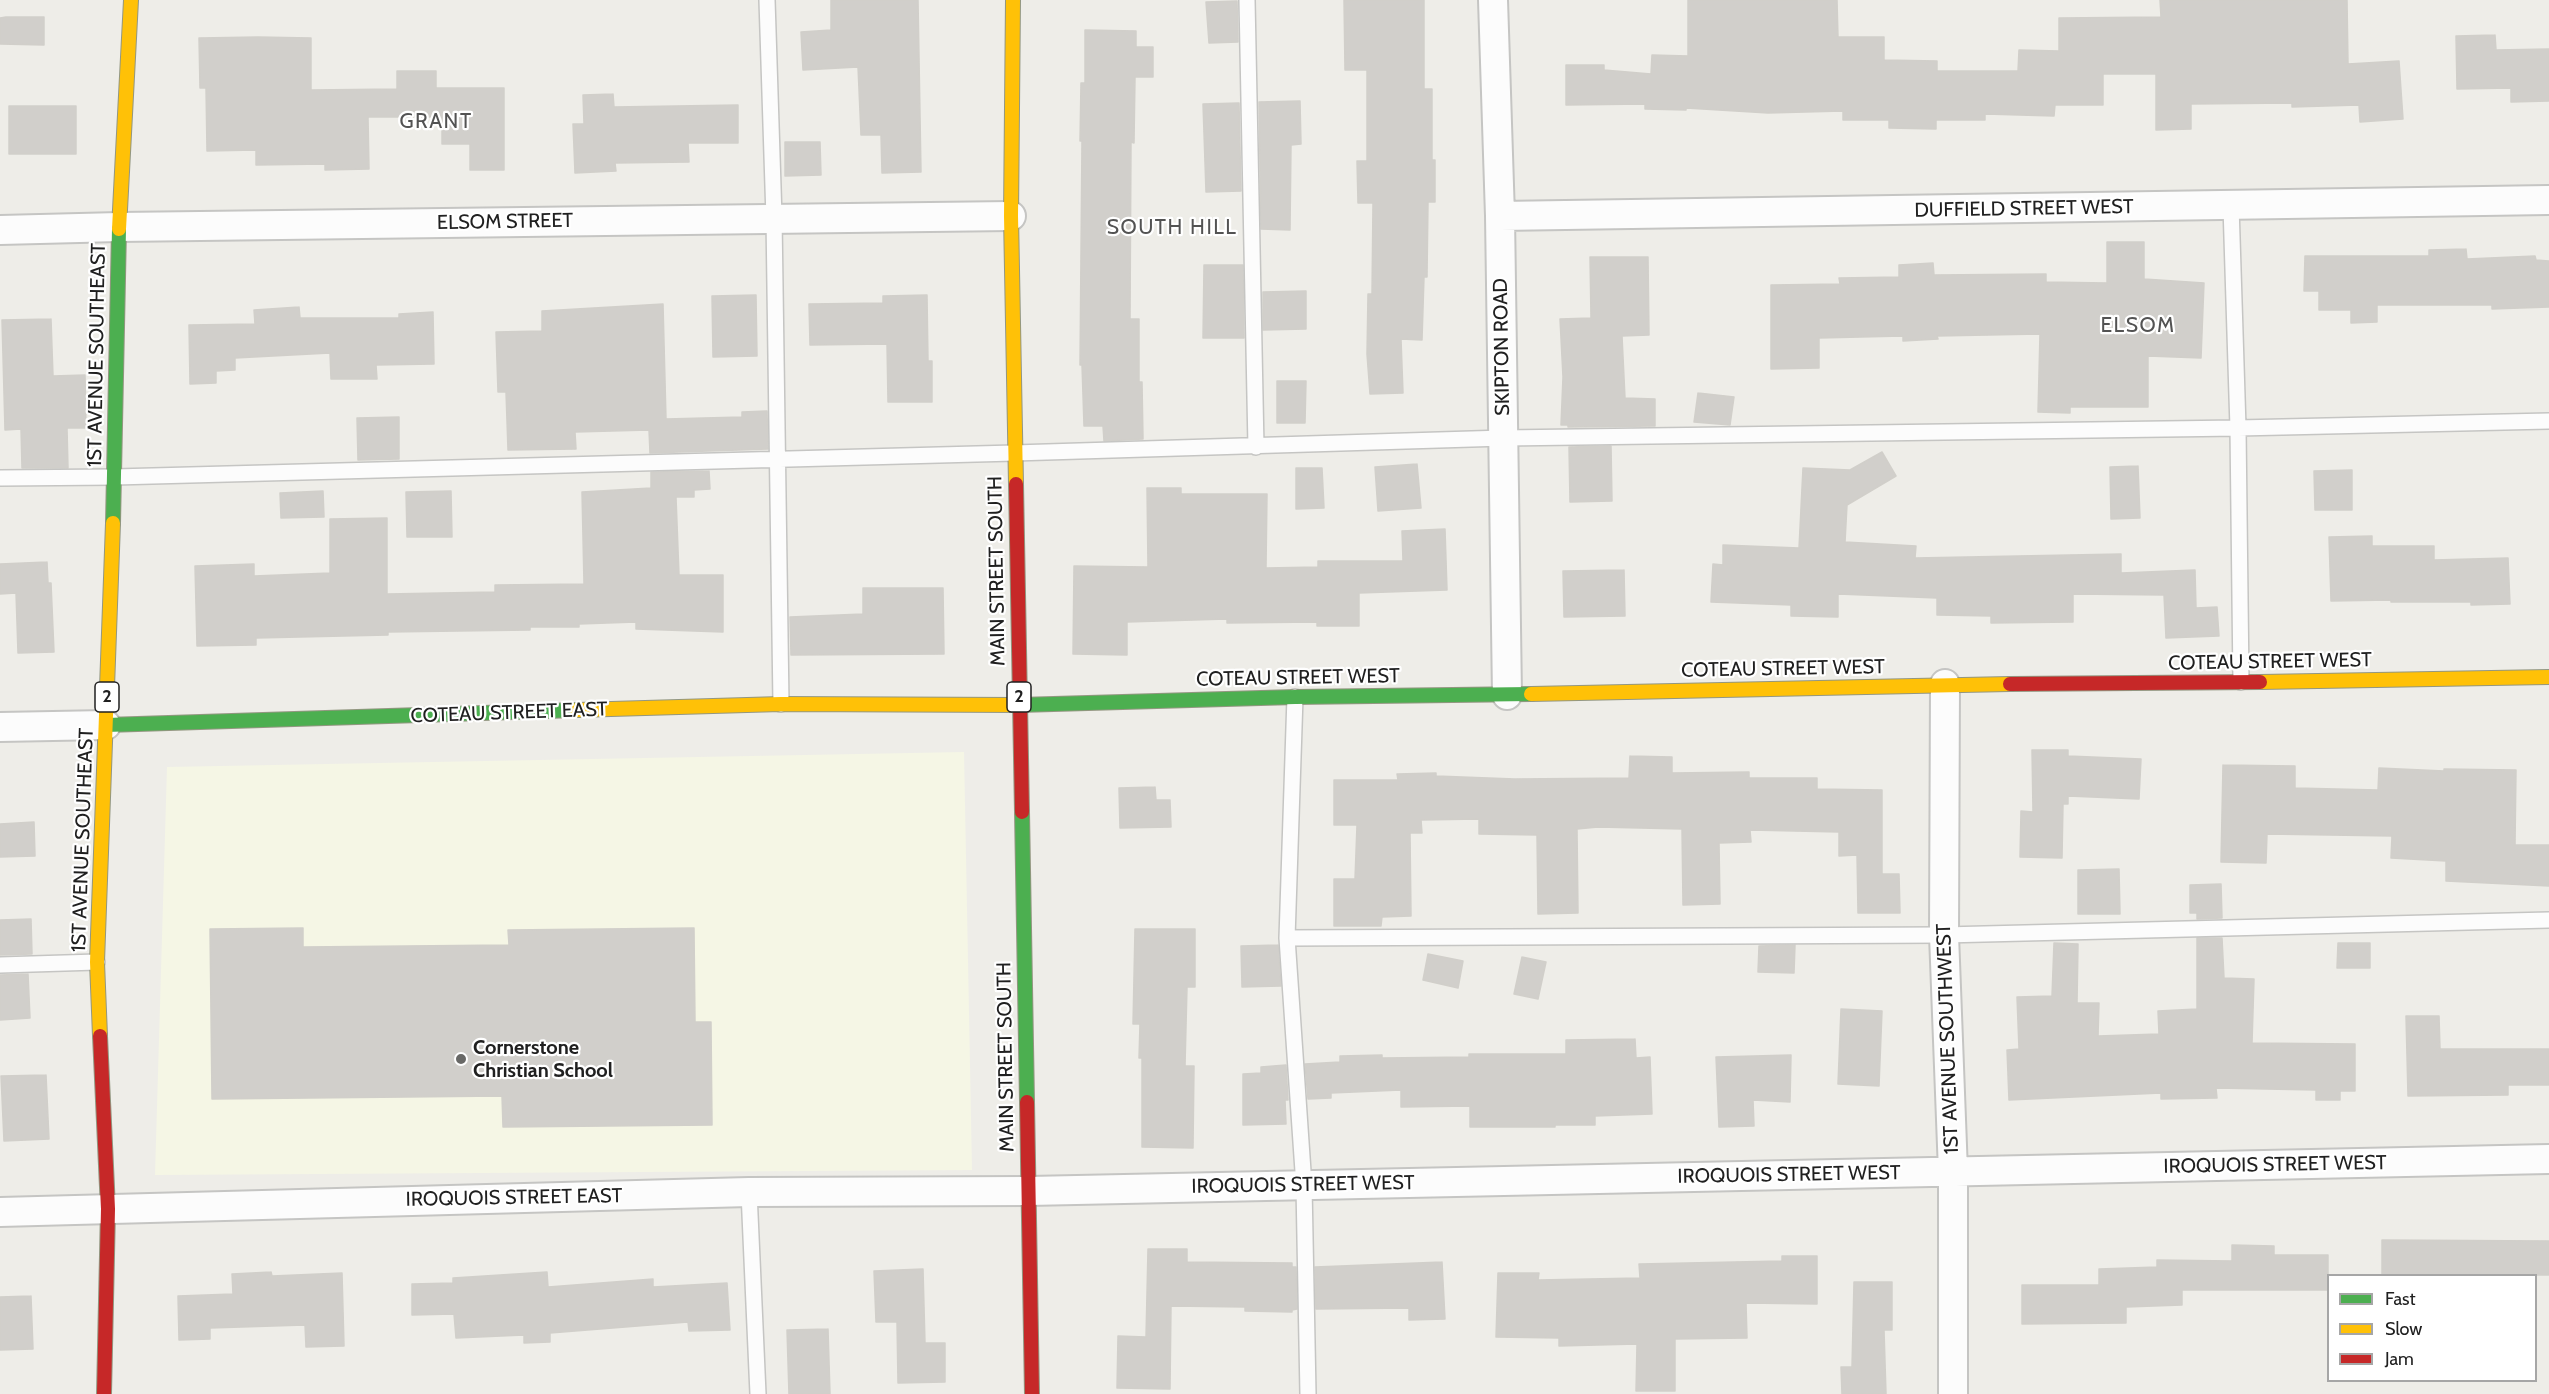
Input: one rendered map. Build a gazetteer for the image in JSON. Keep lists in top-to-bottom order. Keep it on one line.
{"streets":{"main road":["1ST AVENUE SOUTHEAST","MAIN STREET SOUTH","COTEAU STREET WEST","2","COTEAU STREET EAST"],"street":["DUFFIELD STREET WEST","ELSOM STREET","SKIPTON ROAD","1ST AVENUE SOUTHWEST","IROQUOIS STREET WEST","IROQUOIS STREET EAST"]},"crossings":[["DUFFIELD STREET WEST","SKIPTON ROAD"],["ELSOM STREET","1ST AVENUE SOUTHEAST"],["ELSOM STREET","MAIN STREET SOUTH"],["SKIPTON ROAD","COTEAU STREET WEST"],["1ST AVENUE SOUTHEAST","COTEAU STREET EAST"],["1ST AVENUE SOUTHEAST","IROQUOIS STREET EAST"],["MAIN STREET SOUTH","COTEAU STREET WEST"],["MAIN STREET SOUTH","COTEAU STREET EAST"],["MAIN STREET SOUTH","IROQUOIS STREET WEST"],["MAIN STREET SOUTH","IROQUOIS STREET EAST"],["COTEAU STREET WEST","COTEAU STREET EAST"],["COTEAU STREET WEST","1ST AVENUE SOUTHWEST"],["1ST AVENUE SOUTHWEST","IROQUOIS STREET WEST"],["IROQUOIS STREET WEST","IROQUOIS STREET EAST"]],"districts":["GRANT","SOUTH HILL","ELSOM"],"places":["Cornerstone Christian School"],"legend":["Fast","Slow","Jam"]}
